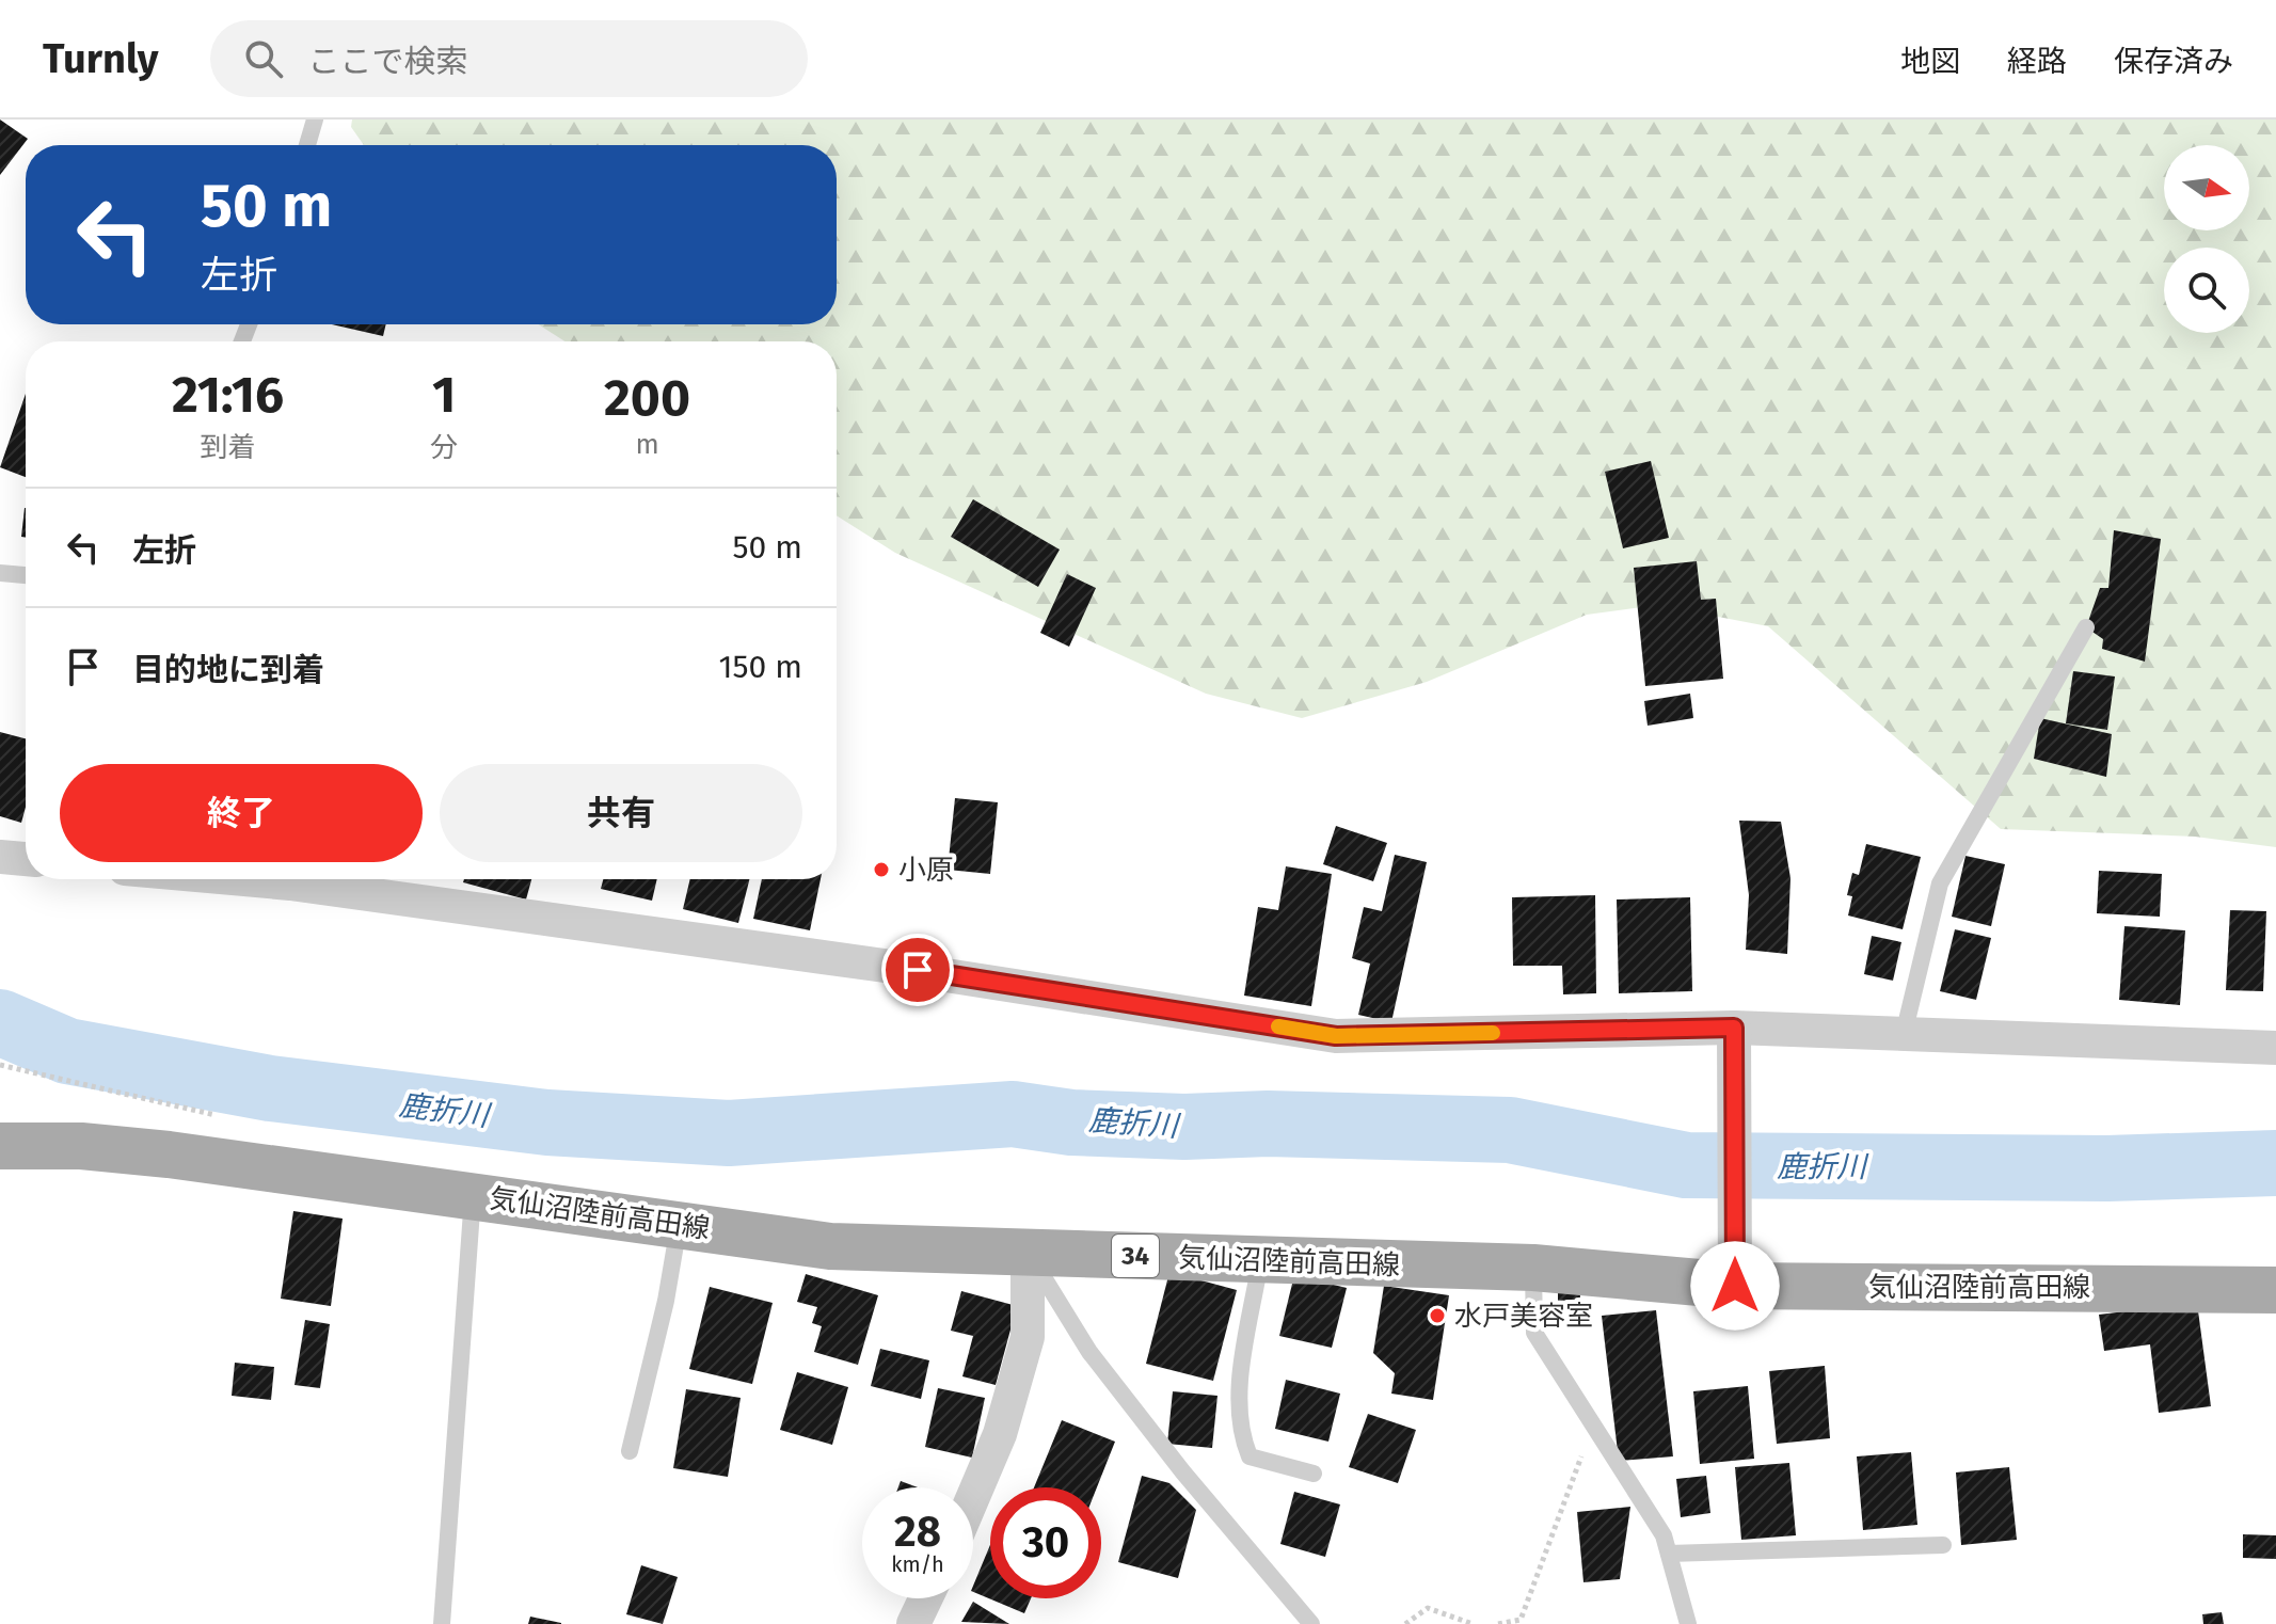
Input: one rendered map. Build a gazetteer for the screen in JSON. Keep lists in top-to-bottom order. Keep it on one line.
{"streets":{"main road":["気仙沼陸前高田線","34"]},"water":["鹿折川"],"places":["小原","水戸美容室"],"north":"right","page":{"header":"Turnly","search":"ここで検索","nav":["地図","経路","保存済み"],"turn":["50 m","左折"],"eta":["21:16","到着","1","分","200","m"],"list":[{"name":"左折","value":"50 m"},{"name":"目的地に到着","value":"150 m"}],"buttons":["終了","共有"],"speed":"28 km/h","limit":"30"}}
